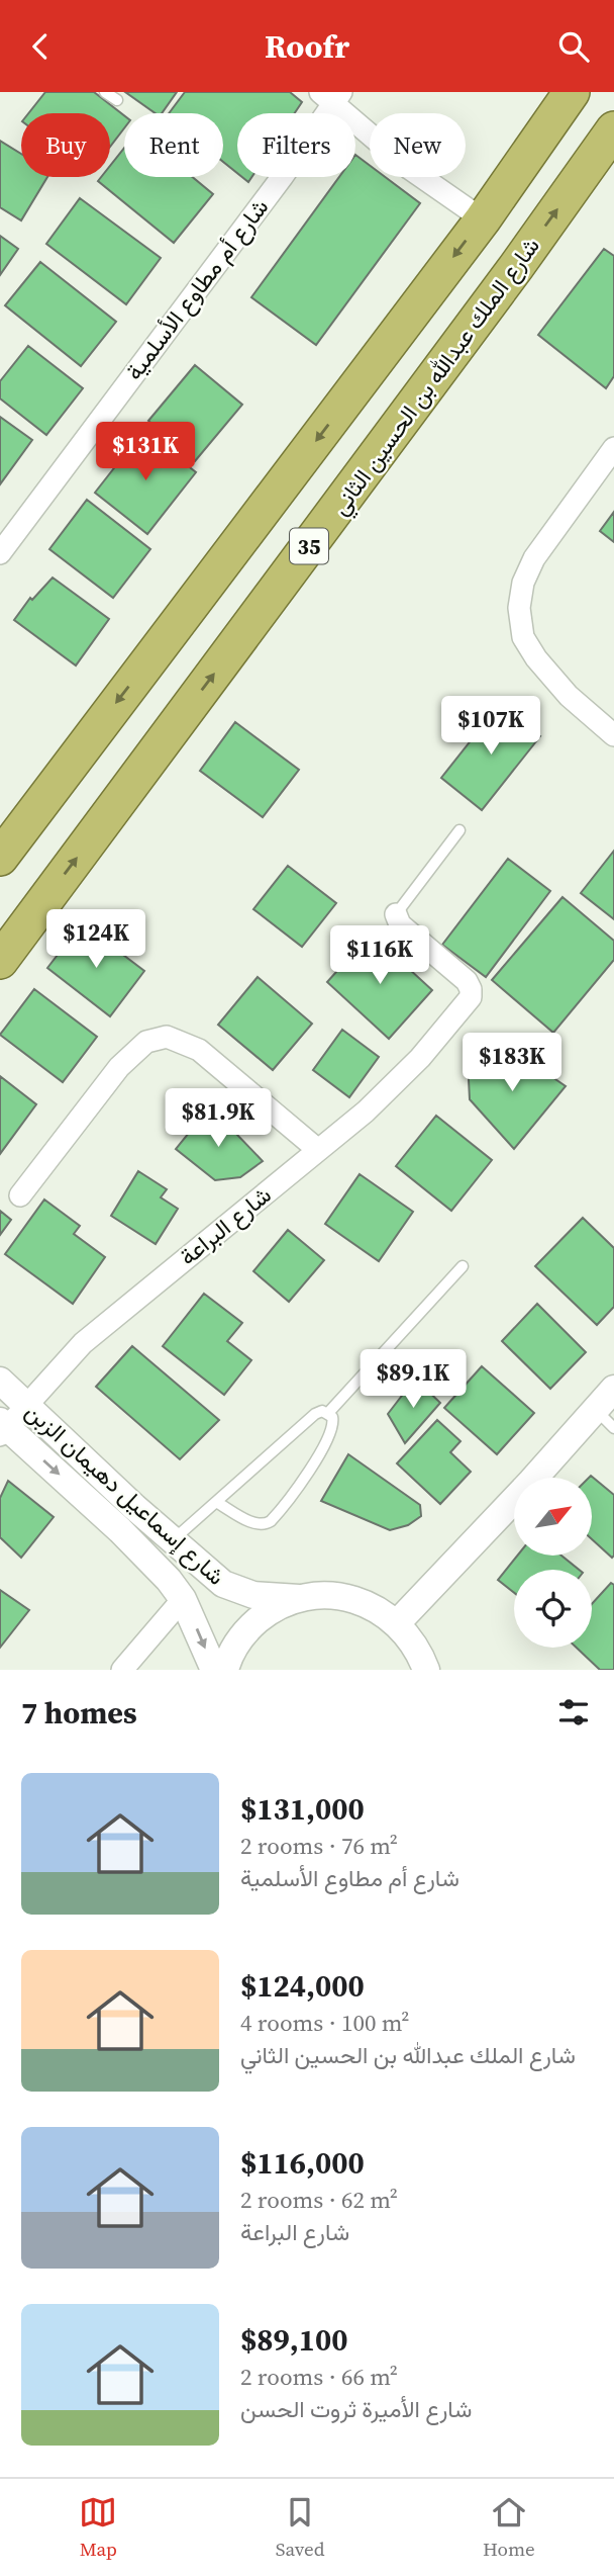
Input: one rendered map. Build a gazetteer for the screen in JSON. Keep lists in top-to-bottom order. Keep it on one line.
{"streets":{"highway":["شارع الملك عبدالله بن الحسين الثاني","35"],"street":["شارع أم مطاوع الأسلمية","شارع البراعة","شارع إسماعيل دهيمان الزبن"]},"crossings":[["شارع البراعة","شارع إسماعيل دهيمان الزبن"]],"north":"top right","page":{"header":"Roofr","chip":["Buy","Rent","Filters","New"],"price":["$131K","$107K","$124K","$116K","$183K","$81.9K","$89.1K"],"heading":"7 homes","list":[{"name":"$131,000","note":"2 rooms · 76 m² · شارع أم مطاوع الأسلمية"},{"name":"$124,000","note":"4 rooms · 100 m² · شارع الملك عبدالله بن الحسين الثاني"},{"name":"$116,000","note":"2 rooms · 62 m² · شارع البراعة"},{"name":"$89,100","note":"2 rooms · 66 m² · شارع الأميرة ثروت الحسن"}],"tabs":["Map","Saved","Home"]}}
